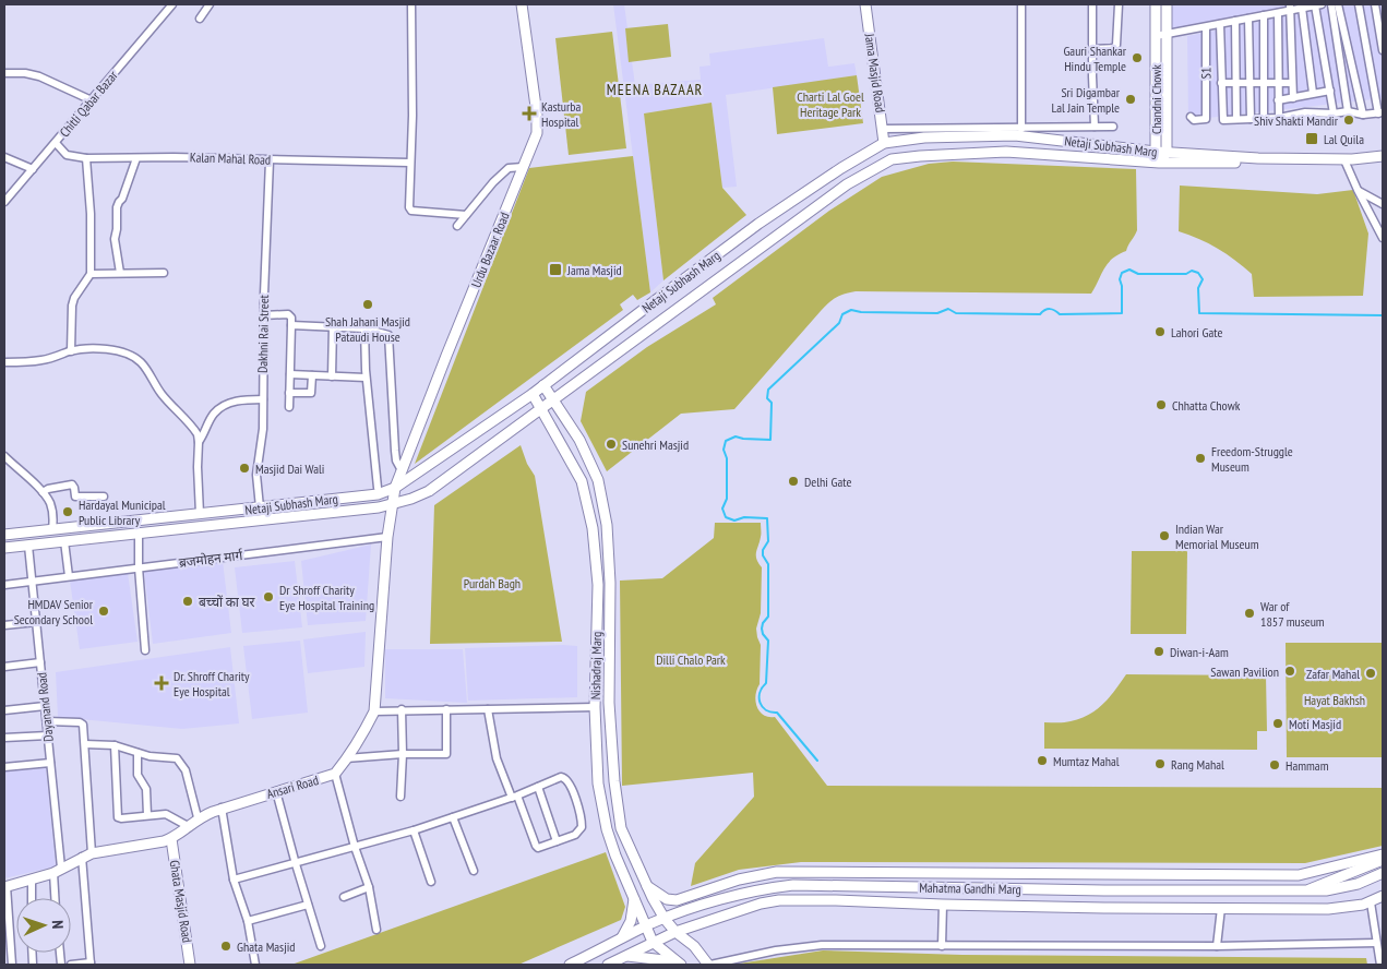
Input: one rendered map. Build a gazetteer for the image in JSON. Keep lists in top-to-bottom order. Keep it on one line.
{"streets":{"main road":["Jama Masjid Road","Chandni Chowk","Netaji Subhash Marg","Urdu Bazaar Road","Nishadraj Marg","Ansari Road","Mahatma Gandhi Marg","Ghata Masjid Road"],"street":["S1","Chitli Qabar Bazar","Kalan Mahal Road","Dakhni Rai Street","ब्रजमोहन मार्ग","Dayanand Road"]},"crossings":[["Jama Masjid Road","Netaji Subhash Marg"],["Chandni Chowk","Netaji Subhash Marg"],["Chitli Qabar Bazar","Kalan Mahal Road"],["Netaji Subhash Marg","Urdu Bazaar Road"],["Netaji Subhash Marg","Dakhni Rai Street"],["Netaji Subhash Marg","Nishadraj Marg"],["Netaji Subhash Marg","Dayanand Road"],["Netaji Subhash Marg","Ansari Road"],["Kalan Mahal Road","Dakhni Rai Street"],["Urdu Bazaar Road","Ansari Road"],["ब्रजमोहन मार्ग","Dayanand Road"],["ब्रजमोहन मार्ग","Ansari Road"],["Nishadraj Marg","Mahatma Gandhi Marg"],["Dayanand Road","Ansari Road"],["Ansari Road","Ghata Masjid Road"]],"districts":["MEENA BAZAAR"],"parks":["Charti Lal Goel Heritage Park","Purdah Bagh","Dilli Chalo Park","Hayat Bakhsh"],"places":{"other":["Gauri Shankar Hindu Temple","Sri Digambar Lal Jain Temple","Shiv Shakti Mandir","Shah Jahani Masjid Pataudi House","Lahori Gate","Chhatta Chowk","Sunehri Masjid","Freedom-Struggle Museum","Masjid Dai Wali","Delhi Gate","Hardayal Municipal Public Library","Indian War Memorial Museum","Dr Shroff Charity Eye Hospital Training","बच्चों का घर","HMDAV Senior Secondary School","War of 1857 museum","Diwan-i-Aam","Sawan Pavilion","Zafar Mahal","Moti Masjid","Mumtaz Mahal","Rang Mahal","Hammam","Ghata Masjid"],"health":["Kasturba Hospital","Dr. Shroff Charity Eye Hospital"],"transit":["Lal Quila","Jama Masjid"]},"north":"right"}
